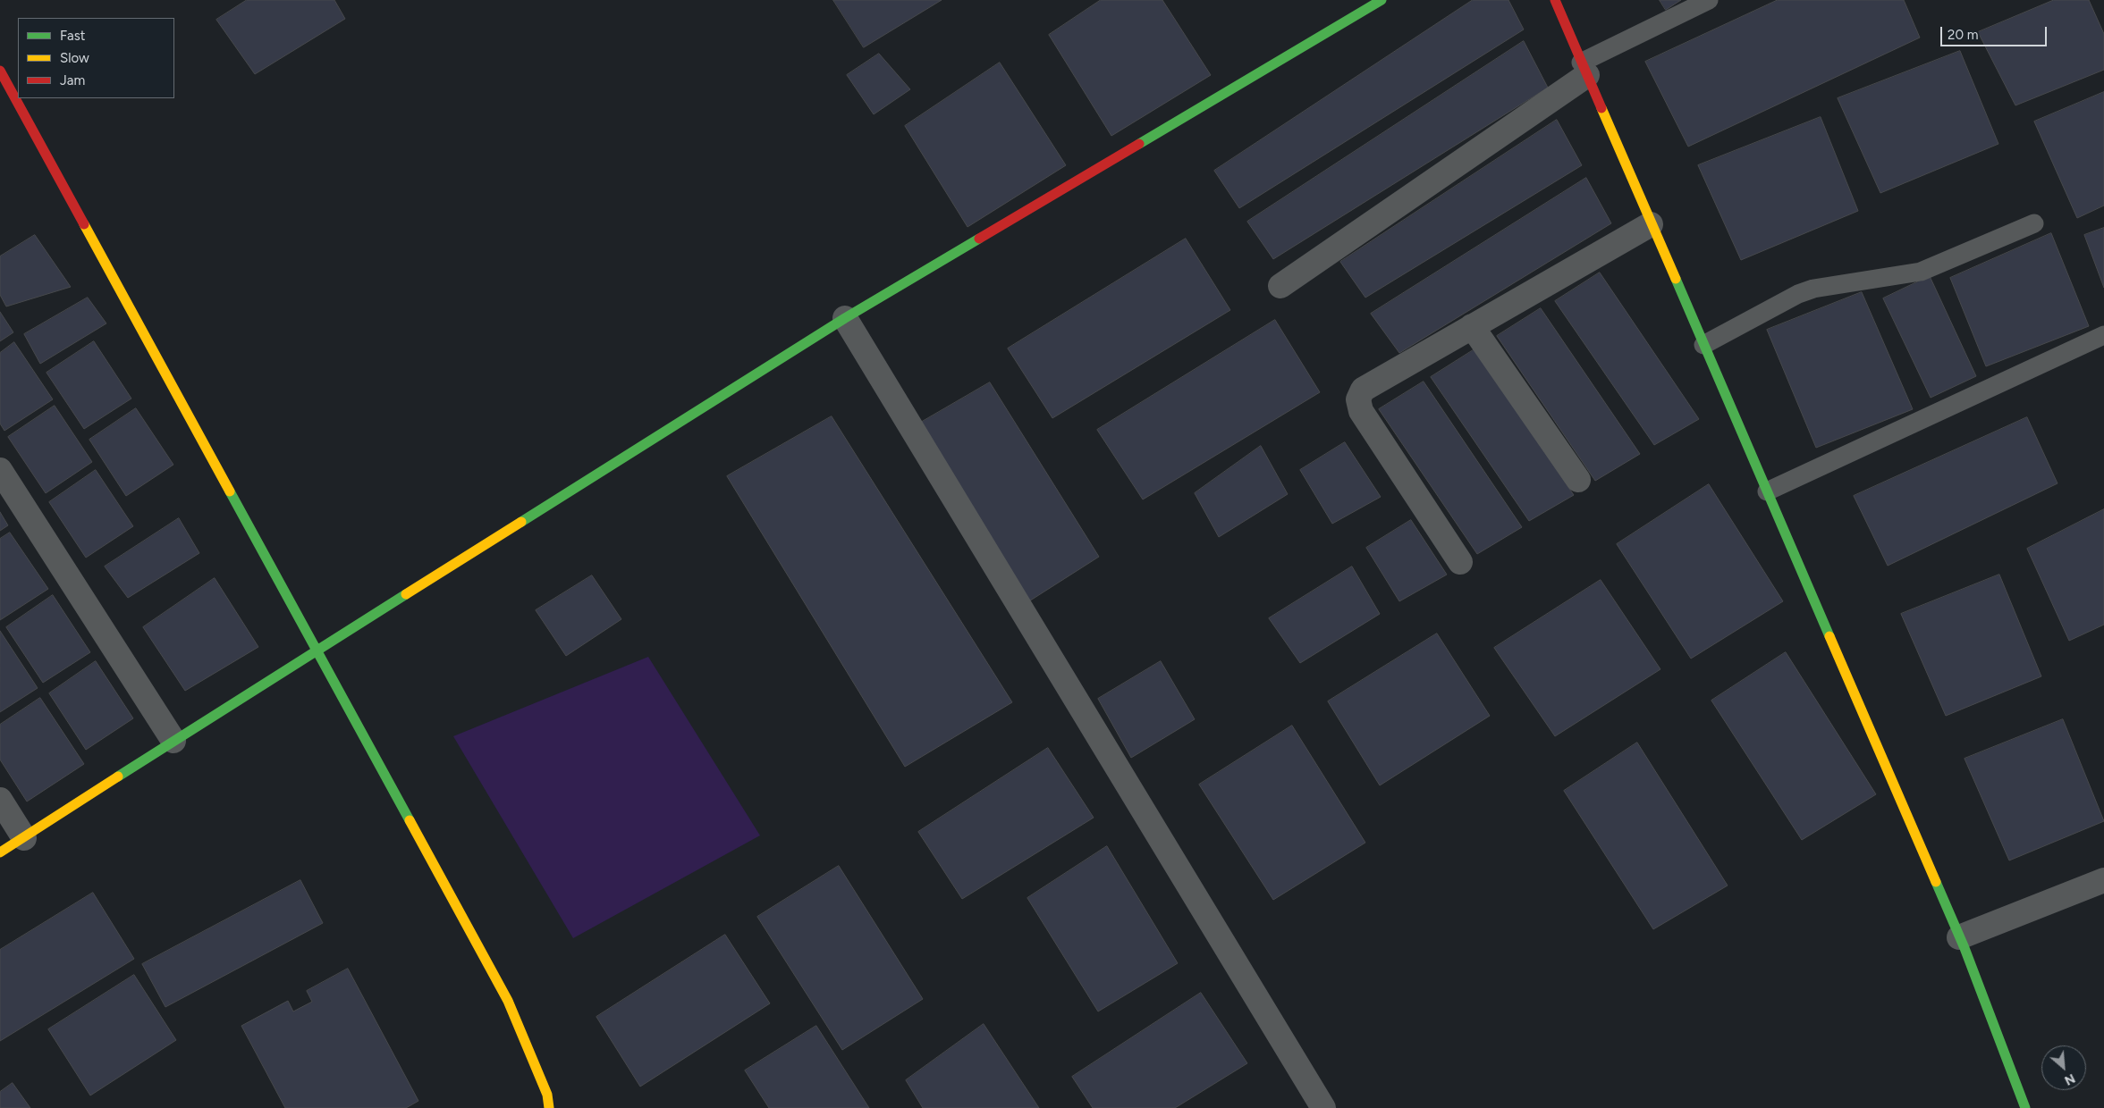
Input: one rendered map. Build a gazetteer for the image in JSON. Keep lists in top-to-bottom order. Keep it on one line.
{"legend":["Fast","Slow","Jam"],"scale_bar":"20 m","north":"bottom right"}
